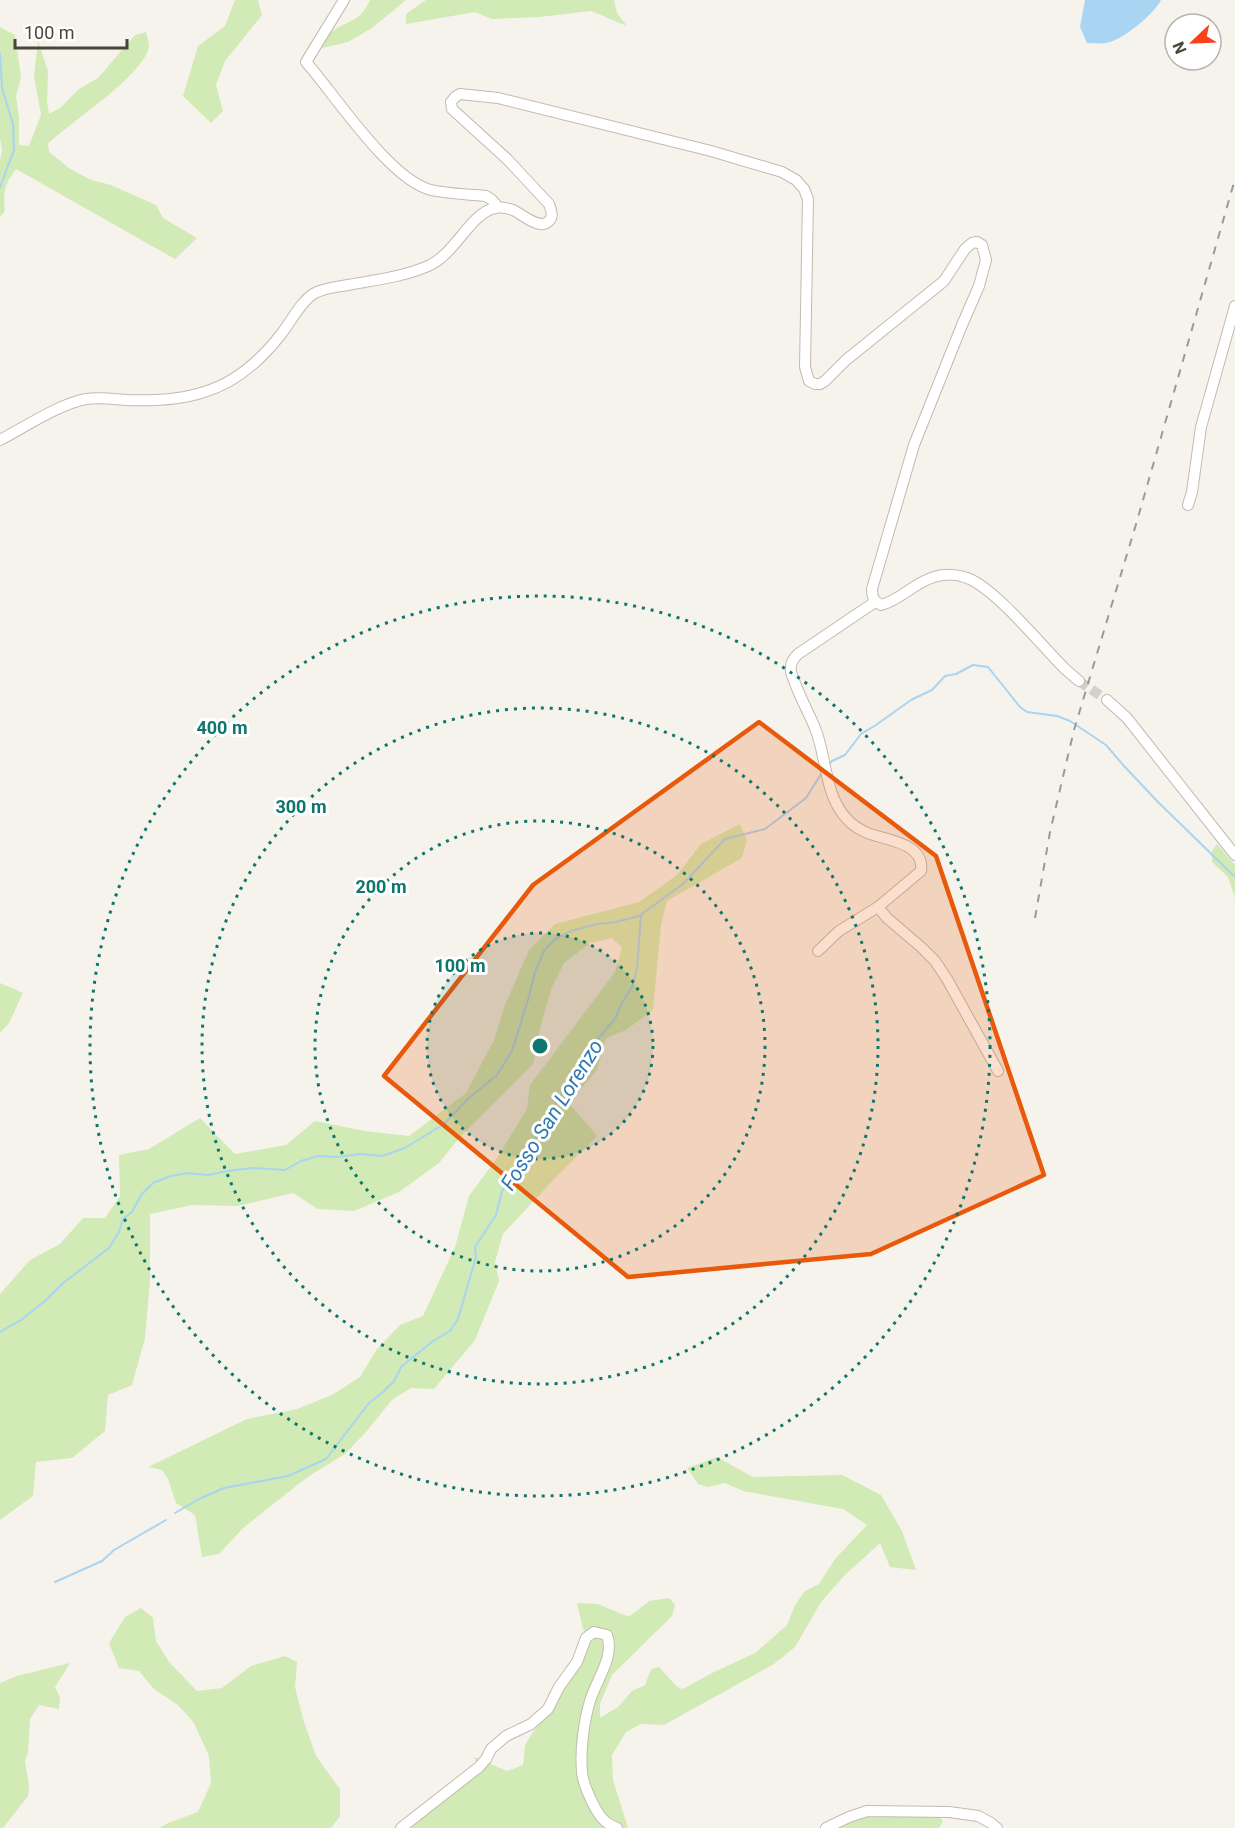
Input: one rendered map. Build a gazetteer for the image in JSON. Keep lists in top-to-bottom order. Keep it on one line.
{"water":["Fosso San Lorenzo"],"scale_bar":"100 m","north":"bottom left","rings":["400 m","300 m","200 m","100 m"]}
